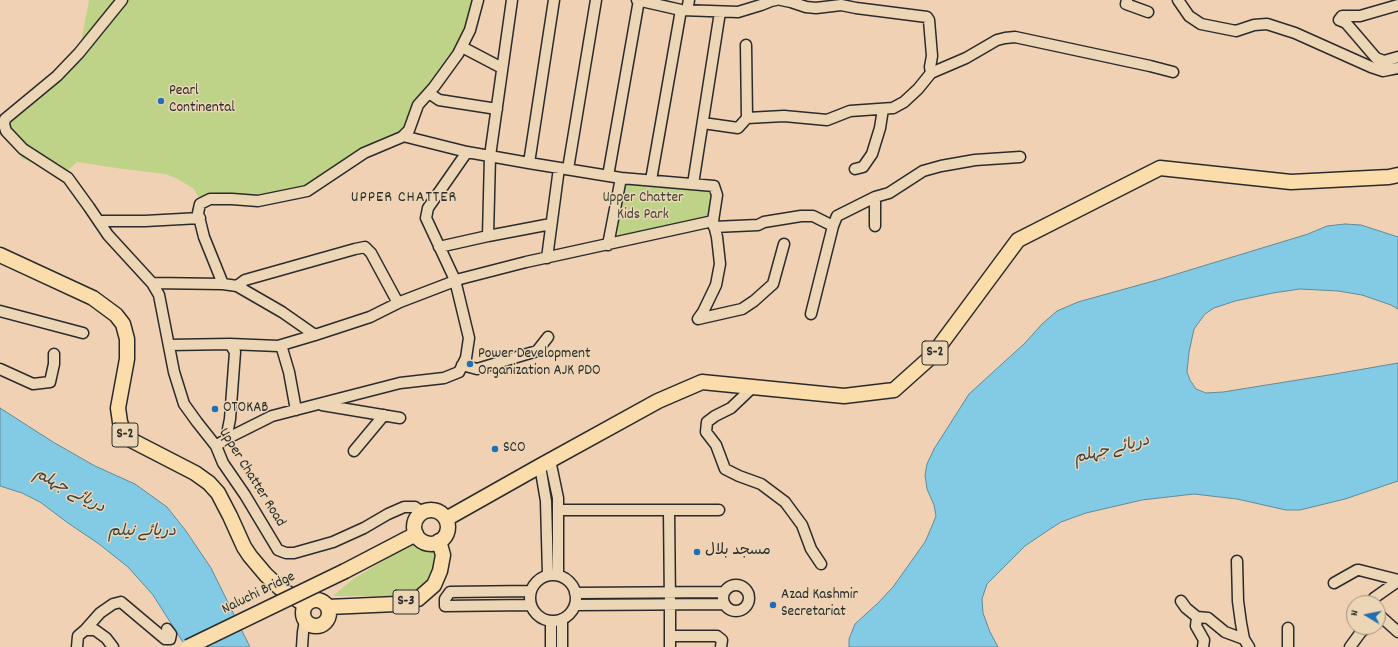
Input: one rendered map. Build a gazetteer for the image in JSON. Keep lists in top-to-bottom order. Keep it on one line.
{"streets":{"highway":["S-2","Naluchi Bridge","S-3"],"street":["Upper Chatter Road"]},"crossings":[["S-2","Upper Chatter Road"],["S-2","Naluchi Bridge"],["S-2","S-3"],["Upper Chatter Road","Naluchi Bridge"],["Upper Chatter Road","S-3"],["Naluchi Bridge","S-3"]],"districts":["UPPER CHATTER"],"water":["دریائے جہلم","دریائے نیلم"],"parks":["Upper Chatter Kids Park"],"places":["Pearl Continental","Power Development Organization AJK PDO","OTOKAB","SCO","مسجد بلال","Azad Kashmir Secretariat"],"north":"left"}
